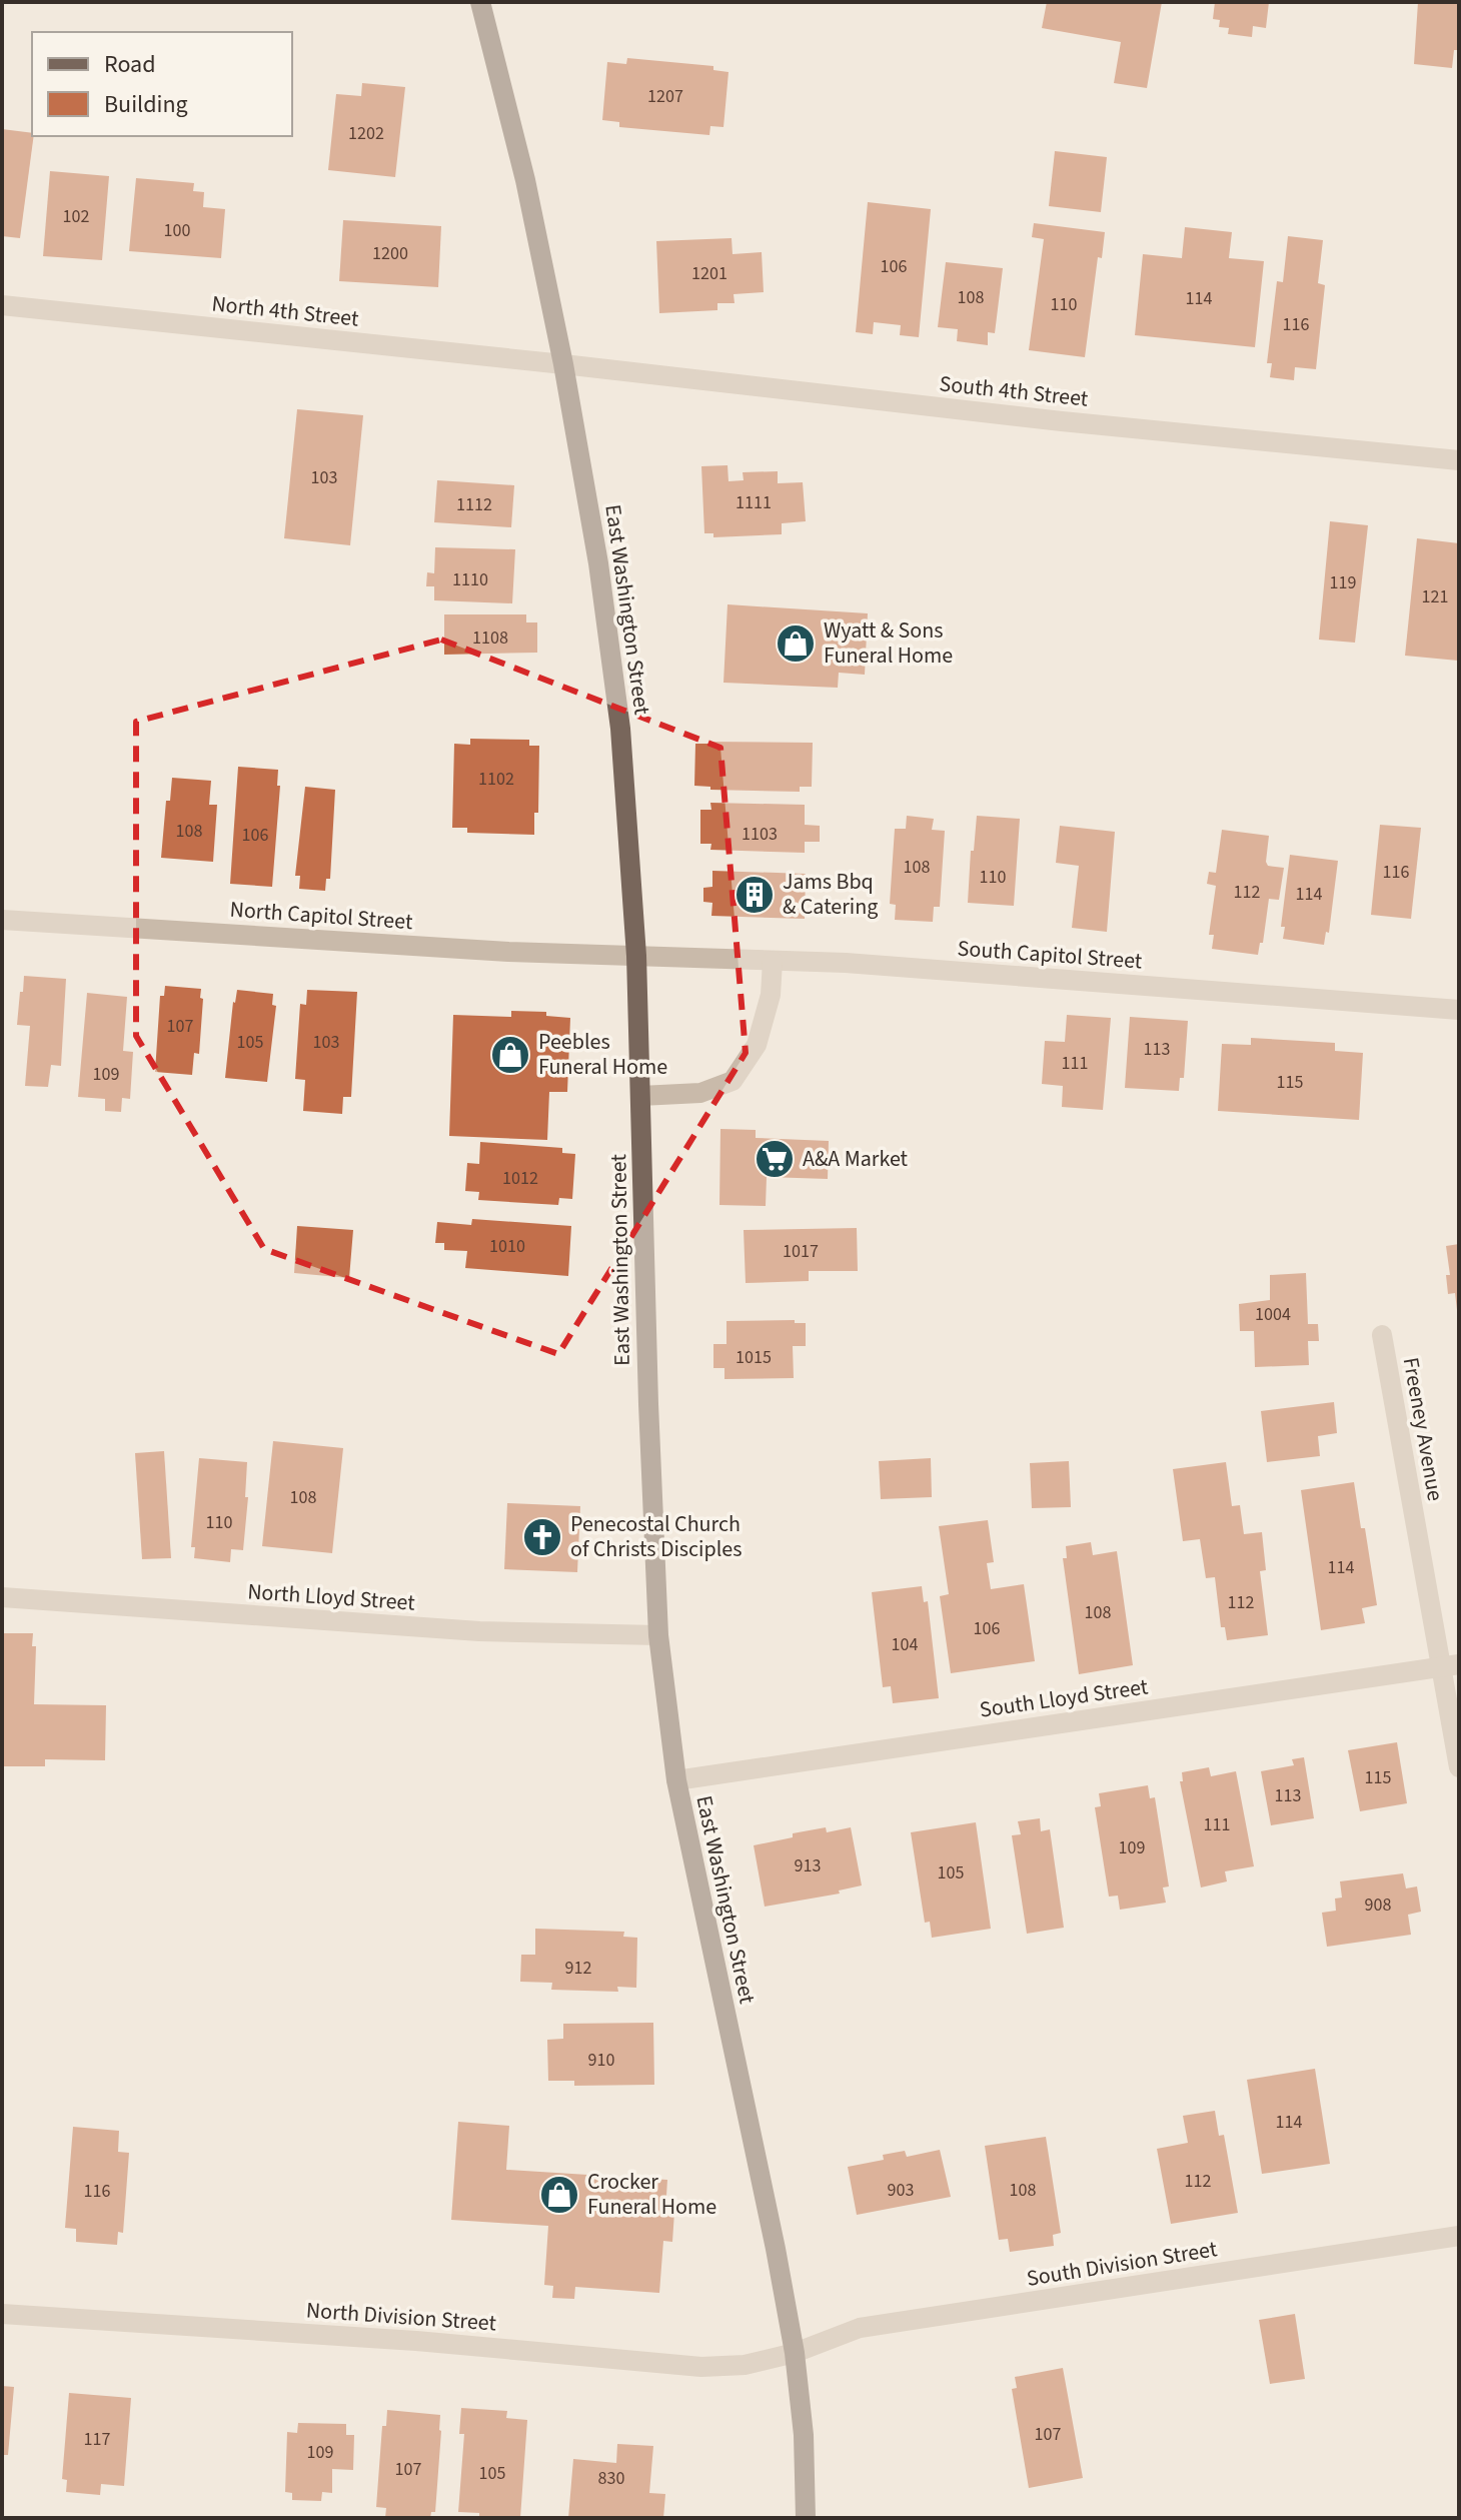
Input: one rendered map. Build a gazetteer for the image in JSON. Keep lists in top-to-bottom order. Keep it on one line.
{"streets":{"main road":["East Washington Street"],"street":["North 4th Street","South 4th Street","North Capitol Street","South Capitol Street","Freeney Avenue","North Lloyd Street","South Lloyd Street","South Division Street","North Division Street"]},"crossings":[["North 4th Street","South 4th Street"],["North 4th Street","East Washington Street"],["South 4th Street","East Washington Street"],["East Washington Street","North Capitol Street"],["East Washington Street","South Capitol Street"],["East Washington Street","North Lloyd Street"],["East Washington Street","South Lloyd Street"],["East Washington Street","South Division Street"],["East Washington Street","North Division Street"],["North Capitol Street","South Capitol Street"],["Freeney Avenue","South Lloyd Street"],["South Division Street","North Division Street"]],"places":{"shop":["Wyatt & Sons Funeral Home","Peebles Funeral Home","Crocker Funeral Home"],"building":["Jams Bbq & Catering"],"supermarket":["A&A Market"],"church":["Penecostal Church of Christs Disciples"]},"house_numbers":["1207","1202","102","100","1200","106","1201","108","114","110","116","103","1111","1112","1110","119","121","1108","1102","108","1103","106","108","116","110","112","114","107","105","103","113","111","109","115","1012","1010","1017","1004","1015","108","110","114","112","108","106","104","115","113","111","109","913","105","908","912","910","114","112","903","108","116","107","117","109","107","105","830"],"legend":["Road","Building"]}
